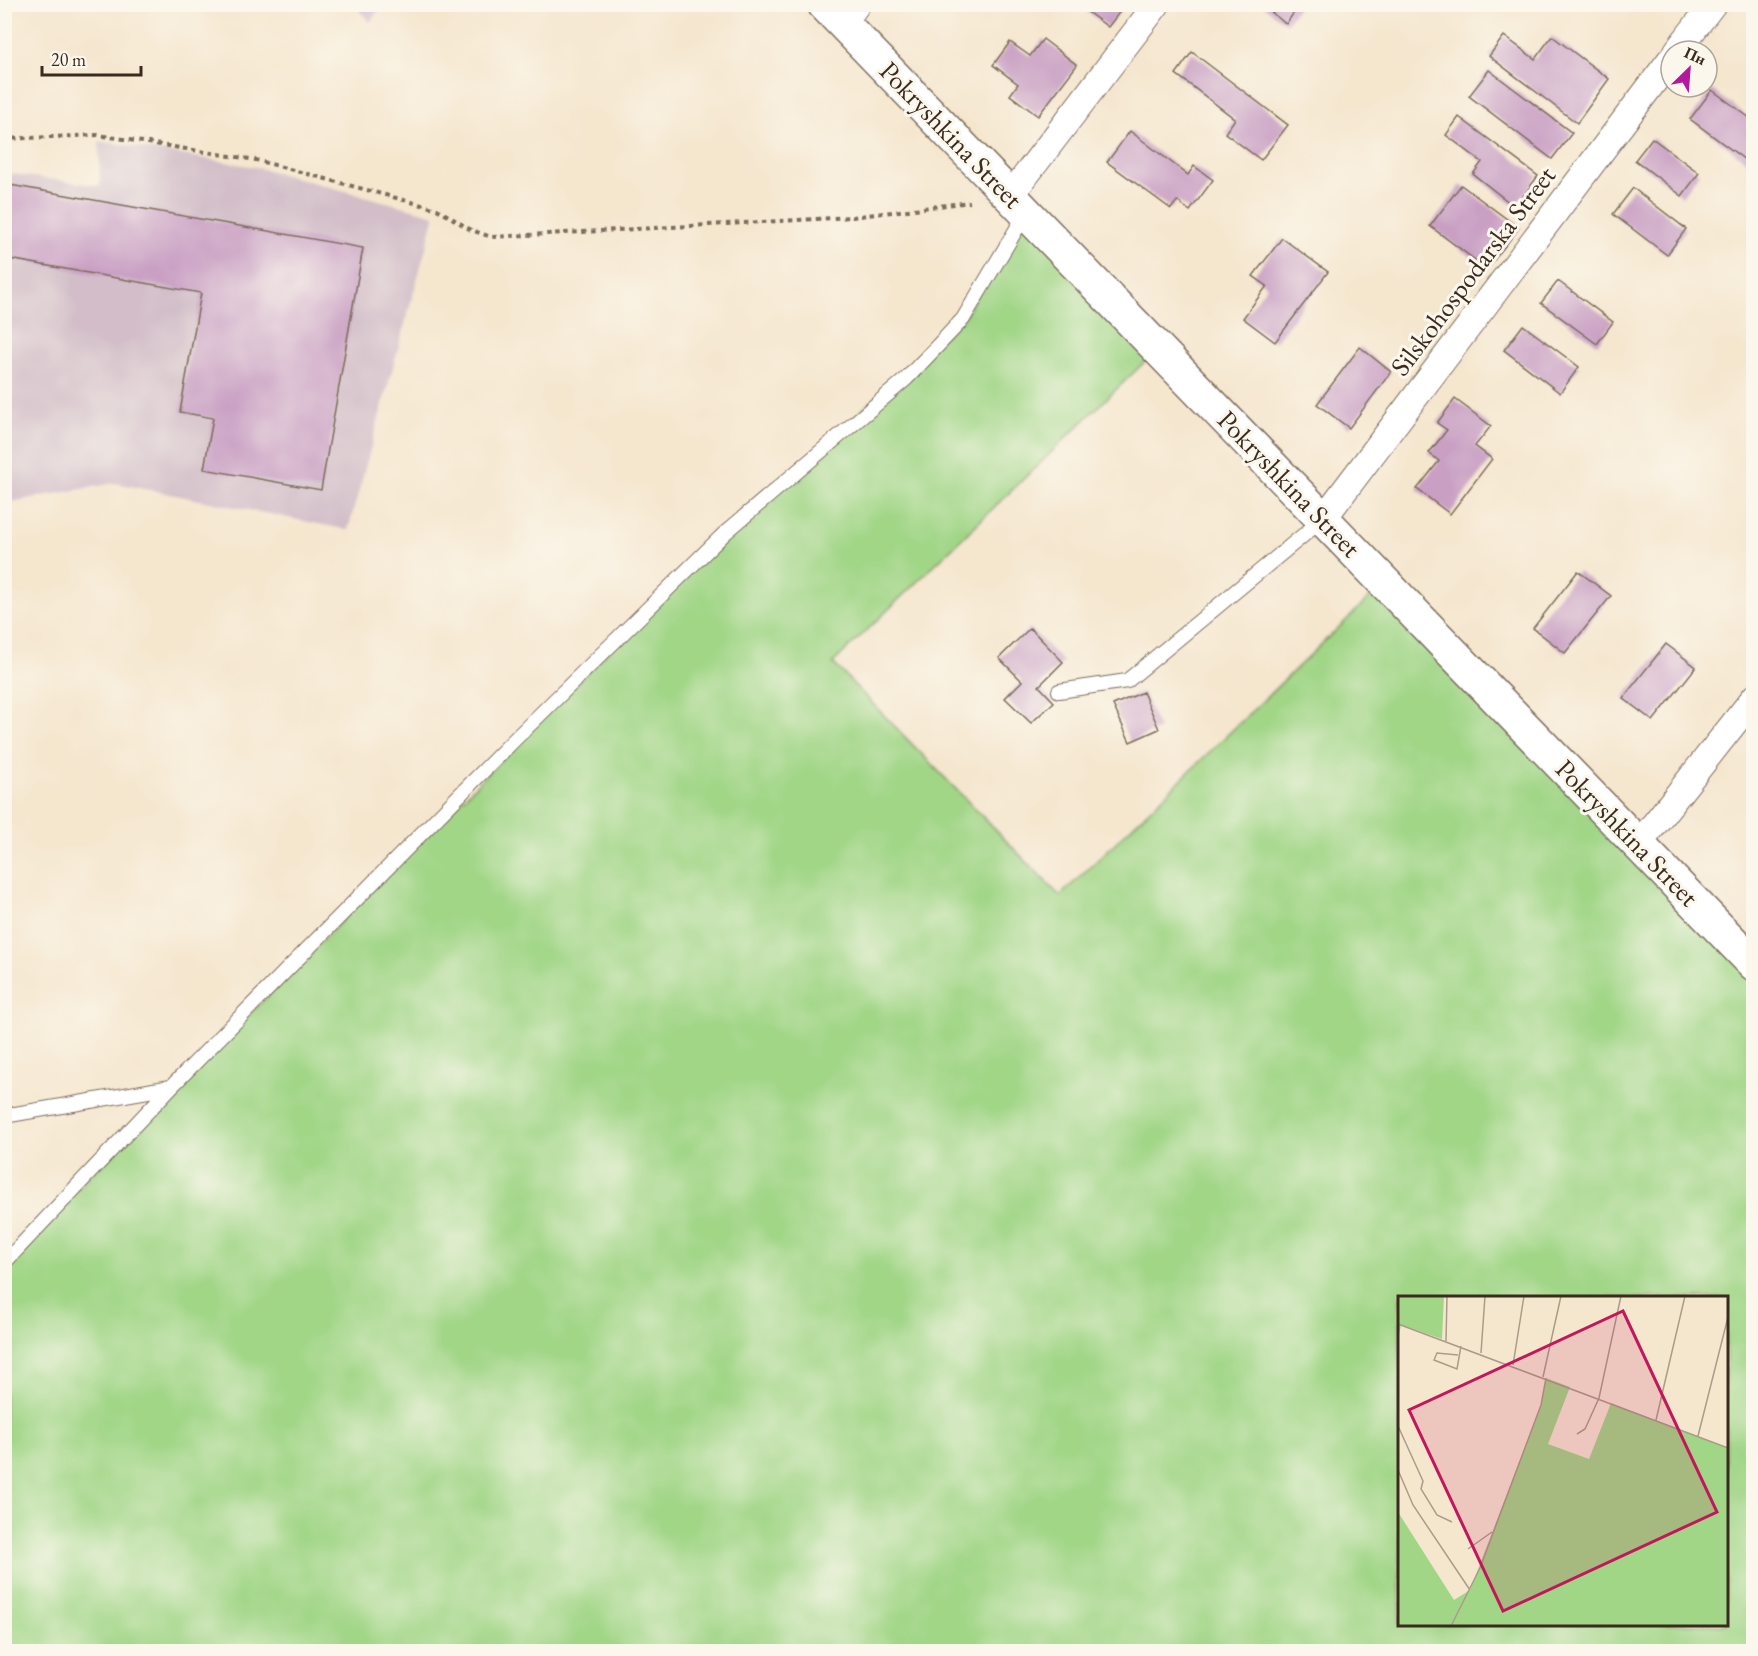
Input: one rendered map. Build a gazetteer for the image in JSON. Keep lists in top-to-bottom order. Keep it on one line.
{"streets":{"street":["Pokryshkina Street","Silskohospodarska Street"]},"crossings":[["Pokryshkina Street","Silskohospodarska Street"]],"scale_bar":"20 m","north":"top right"}
